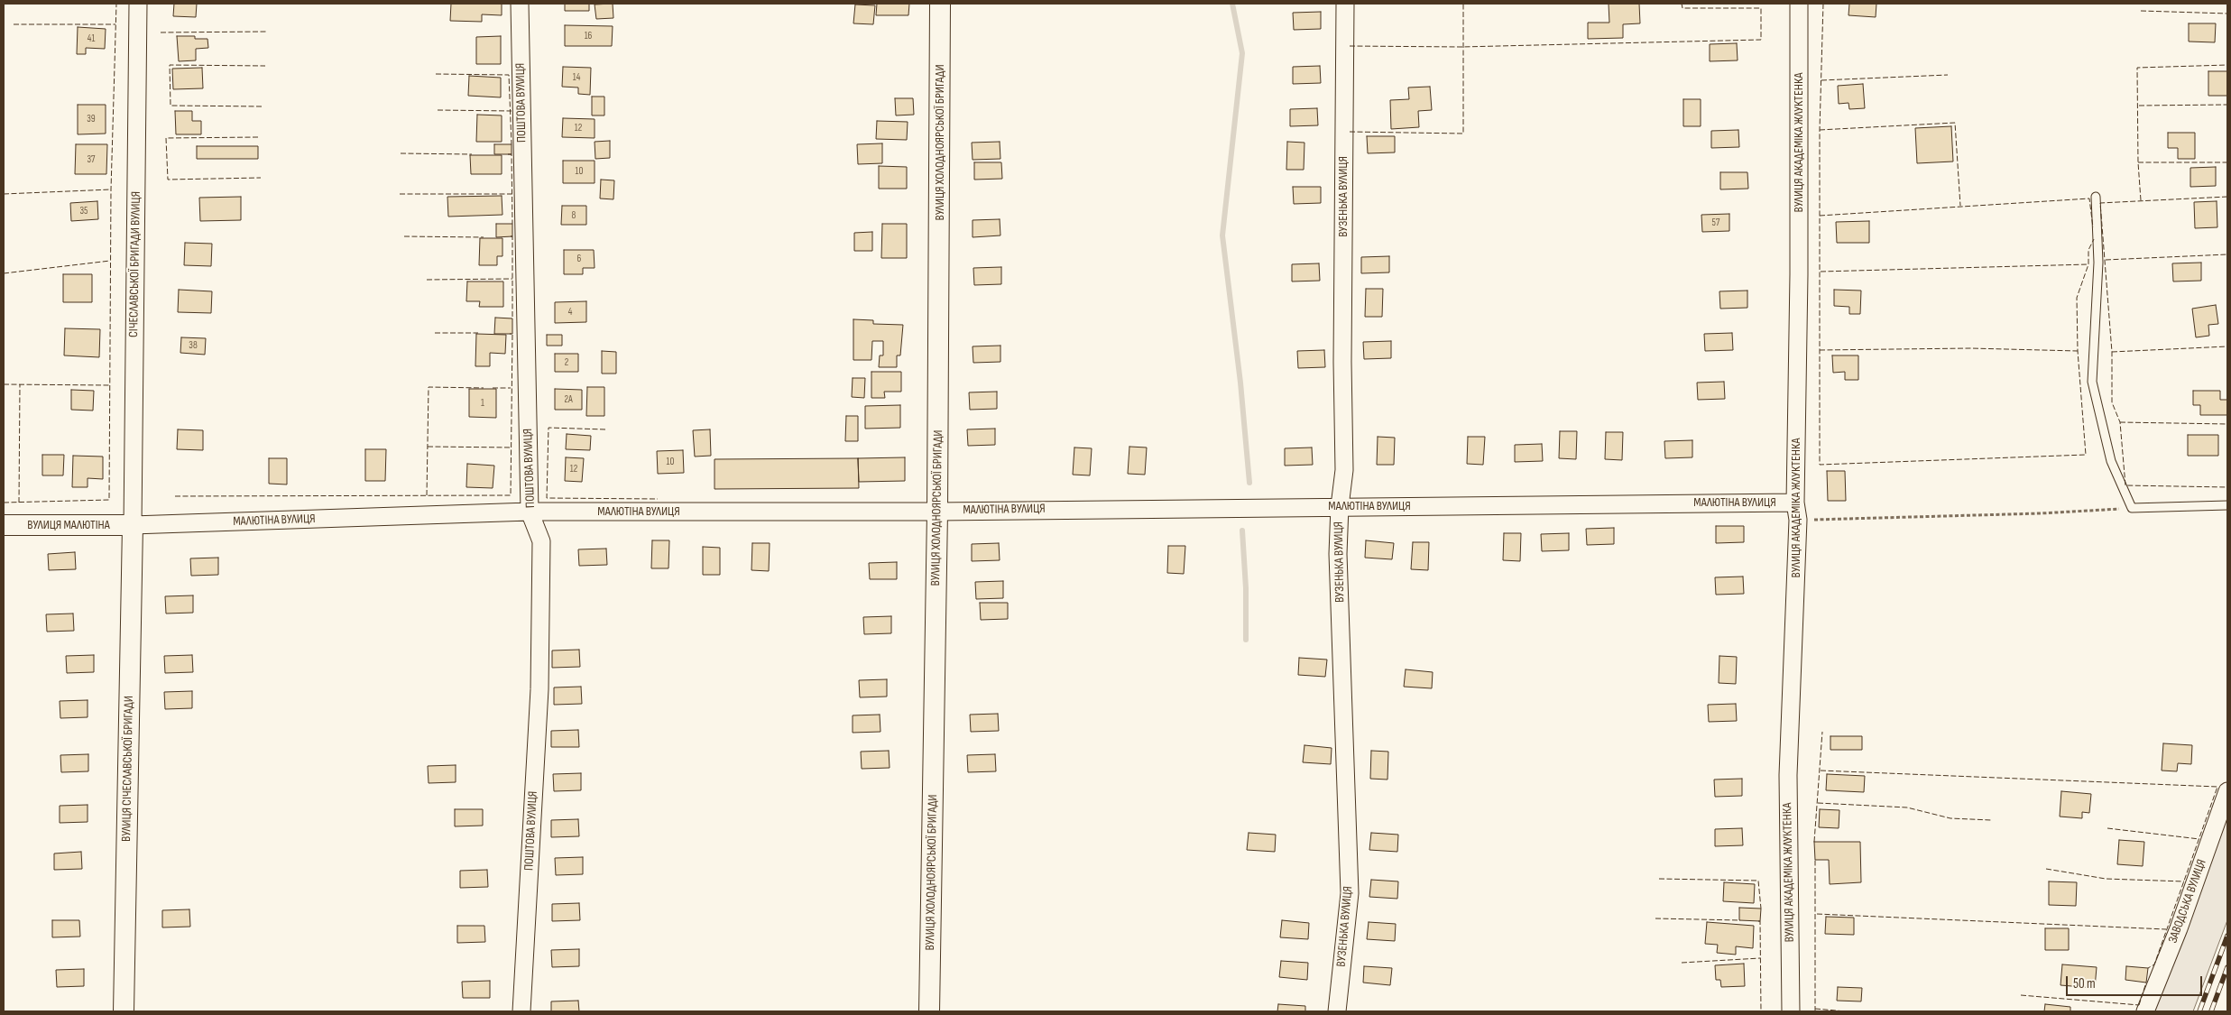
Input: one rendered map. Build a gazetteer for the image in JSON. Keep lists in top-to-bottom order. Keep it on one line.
{"streets":{"street":["ПОШТОВА ВУЛИЦЯ","ВУЛИЦЯ ХОЛОДНОЯРСЬКОЇ БРИГАДИ","ВУЛИЦЯ АКАДЕМІКА ЖЛУКТЕНКА","ВУЗЕНЬКА ВУЛИЦЯ","СІЧЕСЛАВСЬКОЇ БРИГАДИ ВУЛИЦЯ","МАЛЮТІНА ВУЛИЦЯ","ВУЛИЦЯ МАЛЮТІНА","ВУЛИЦЯ СІЧЕСЛАВСЬКОЇ БРИГАДИ","ЗАВОДСЬКА ВУЛИЦЯ"]},"crossings":[["ПОШТОВА ВУЛИЦЯ","МАЛЮТІНА ВУЛИЦЯ"],["ВУЛИЦЯ ХОЛОДНОЯРСЬКОЇ БРИГАДИ","МАЛЮТІНА ВУЛИЦЯ"],["ВУЛИЦЯ АКАДЕМІКА ЖЛУКТЕНКА","МАЛЮТІНА ВУЛИЦЯ"],["ВУЗЕНЬКА ВУЛИЦЯ","МАЛЮТІНА ВУЛИЦЯ"],["СІЧЕСЛАВСЬКОЇ БРИГАДИ ВУЛИЦЯ","МАЛЮТІНА ВУЛИЦЯ"],["СІЧЕСЛАВСЬКОЇ БРИГАДИ ВУЛИЦЯ","ВУЛИЦЯ МАЛЮТІНА"],["СІЧЕСЛАВСЬКОЇ БРИГАДИ ВУЛИЦЯ","ВУЛИЦЯ СІЧЕСЛАВСЬКОЇ БРИГАДИ"],["МАЛЮТІНА ВУЛИЦЯ","ВУЛИЦЯ МАЛЮТІНА"],["МАЛЮТІНА ВУЛИЦЯ","ВУЛИЦЯ СІЧЕСЛАВСЬКОЇ БРИГАДИ"],["ВУЛИЦЯ МАЛЮТІНА","ВУЛИЦЯ СІЧЕСЛАВСЬКОЇ БРИГАДИ"]],"house_numbers":["16","41","14","39","12","37","10","35","8","57","6","4","38","2","2А","1","10","12"],"scale_bar":"50 m"}
